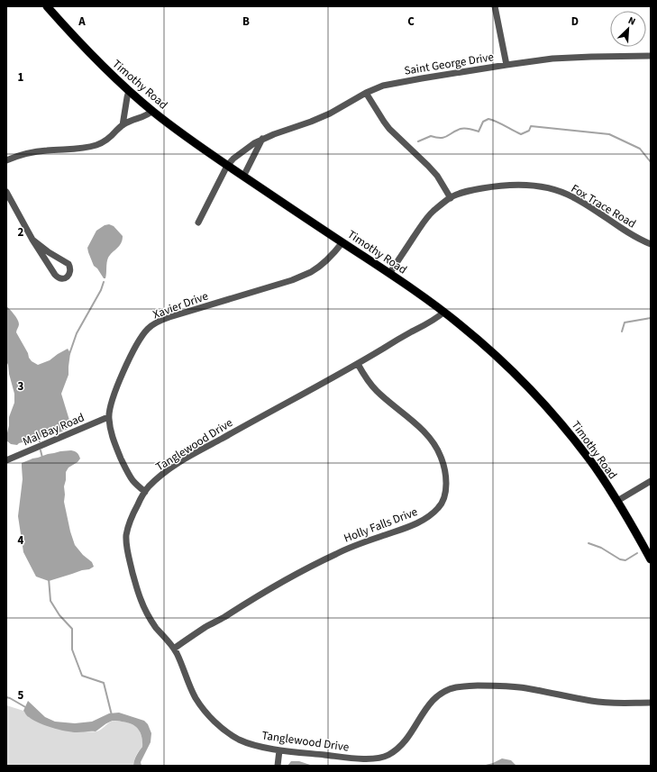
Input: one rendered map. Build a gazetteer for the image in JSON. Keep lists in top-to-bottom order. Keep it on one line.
{"streets":{"main road":["Timothy Road"],"street":["Saint George Drive","Fox Trace Road","Xavier Drive","Mal Bay Road","Tanglewood Drive","Holly Falls Drive"]},"crossings":[["Saint George Drive","Timothy Road"],["Timothy Road","Fox Trace Road"],["Timothy Road","Xavier Drive"],["Timothy Road","Tanglewood Drive"],["Xavier Drive","Mal Bay Road"],["Xavier Drive","Tanglewood Drive"],["Tanglewood Drive","Holly Falls Drive"]],"north":"top right","grid":{"columns":["A","B","C","D"],"rows":["1","2","3","4","5"]}}
